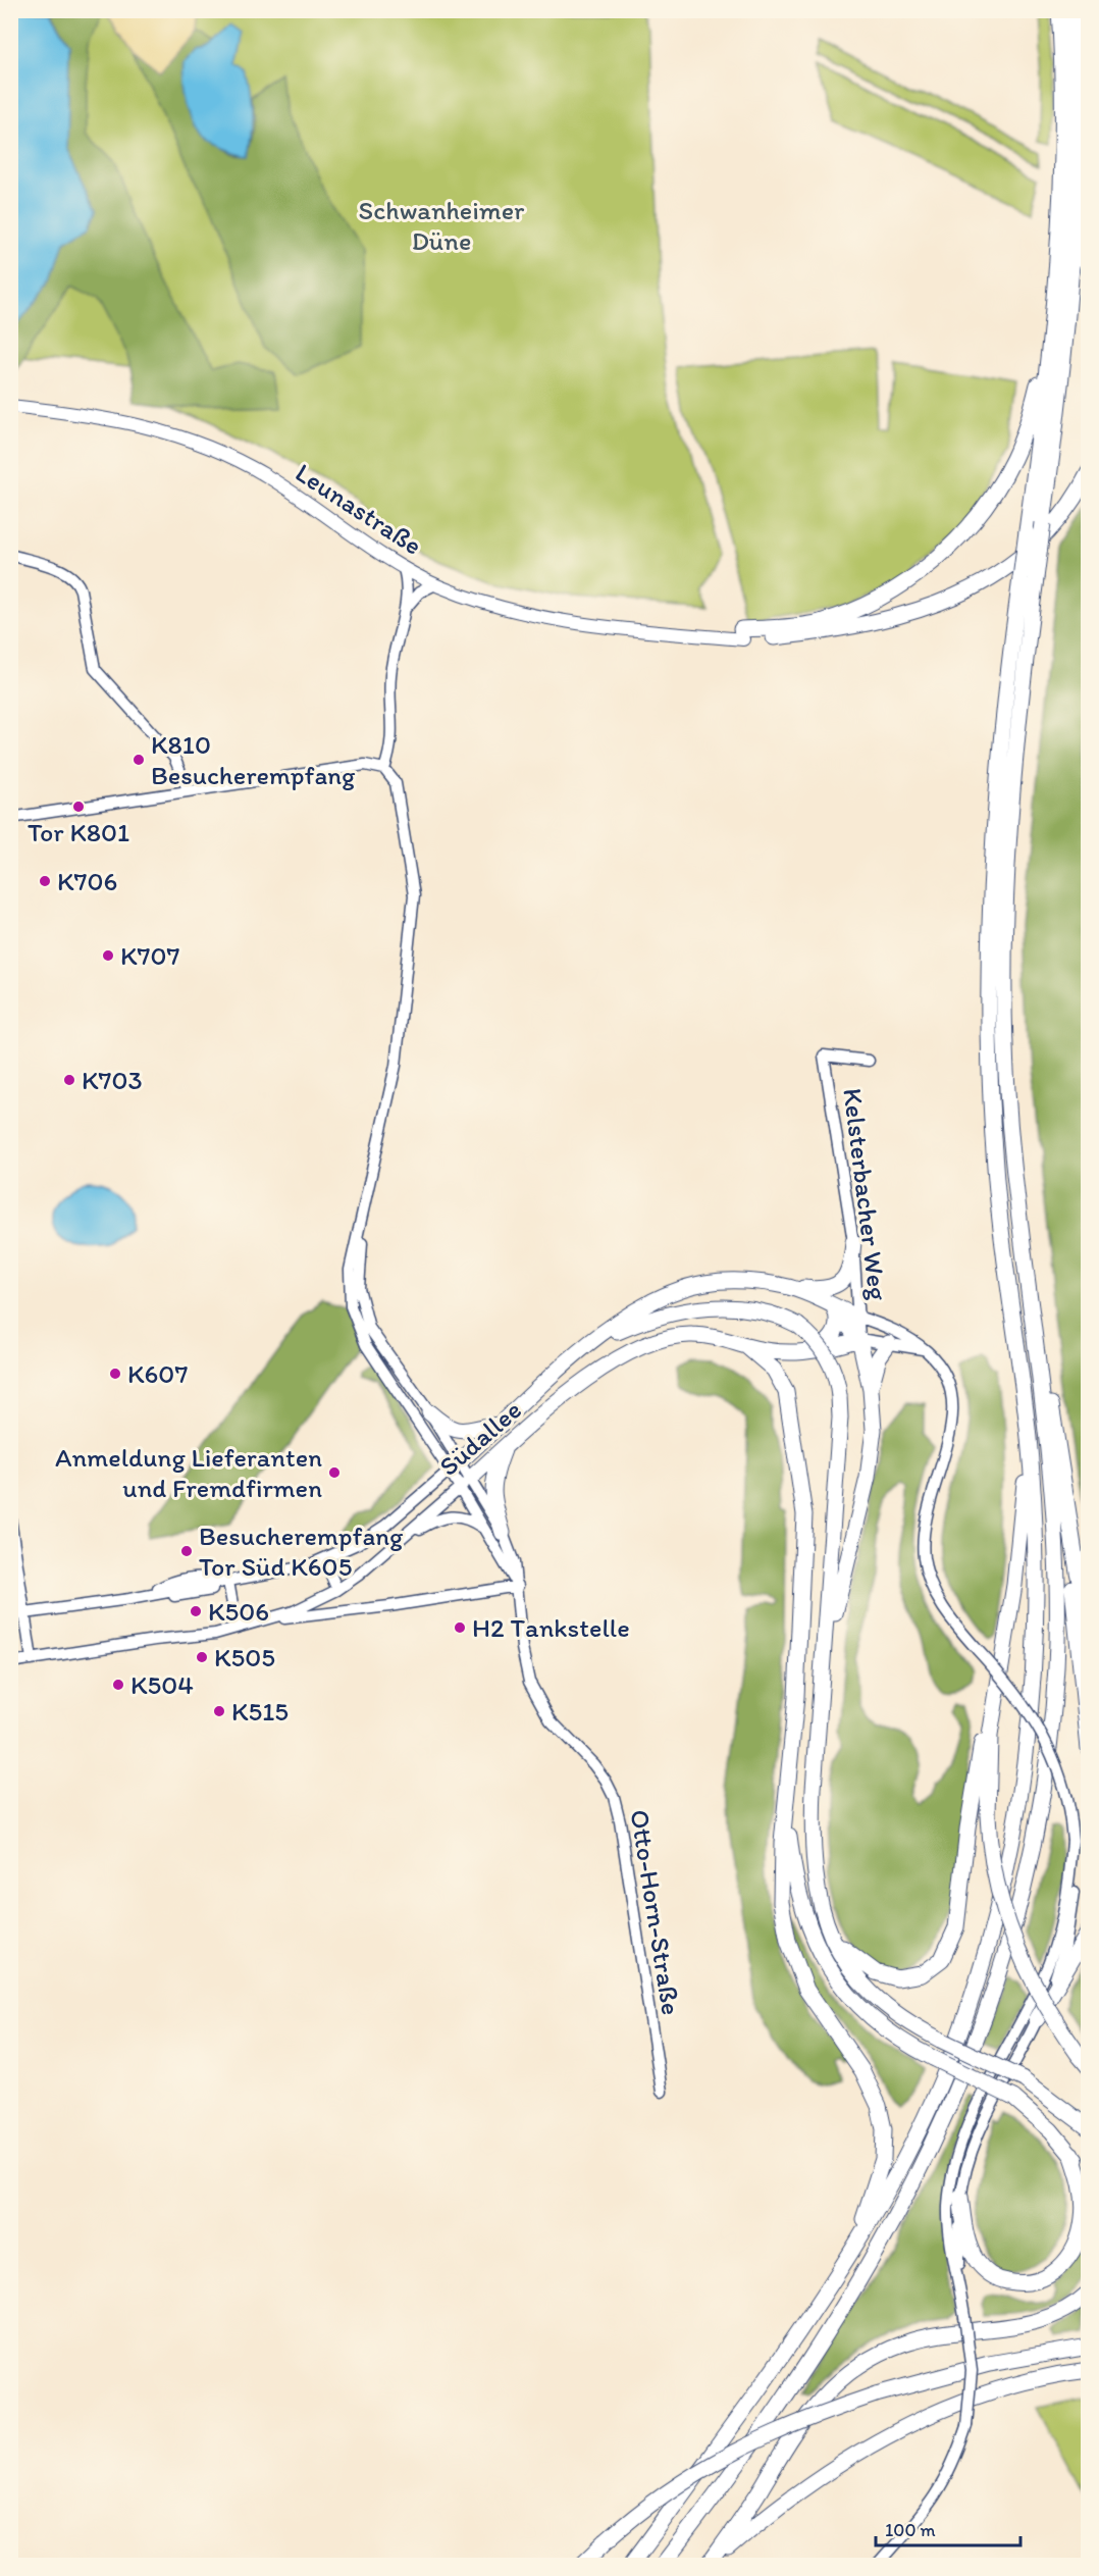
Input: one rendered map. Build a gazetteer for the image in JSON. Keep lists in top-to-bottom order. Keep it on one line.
{"streets":{"highway":["Südallee"],"main road":["Leunastraße"],"street":["Kelsterbacher Weg","Otto-Horn-Straße"]},"crossings":[["Kelsterbacher Weg","Südallee"],["Südallee","Otto-Horn-Straße"]],"parks":["Schwanheimer Düne"],"places":["K810 Besucherempfang","Tor K801","K706","K707","K703","K607","Anmeldung Lieferanten und Fremdfirmen","Besucherempfang Tor Süd K605","K506","H2 Tankstelle","K505","K504","K515"],"scale_bar":"100 m"}
